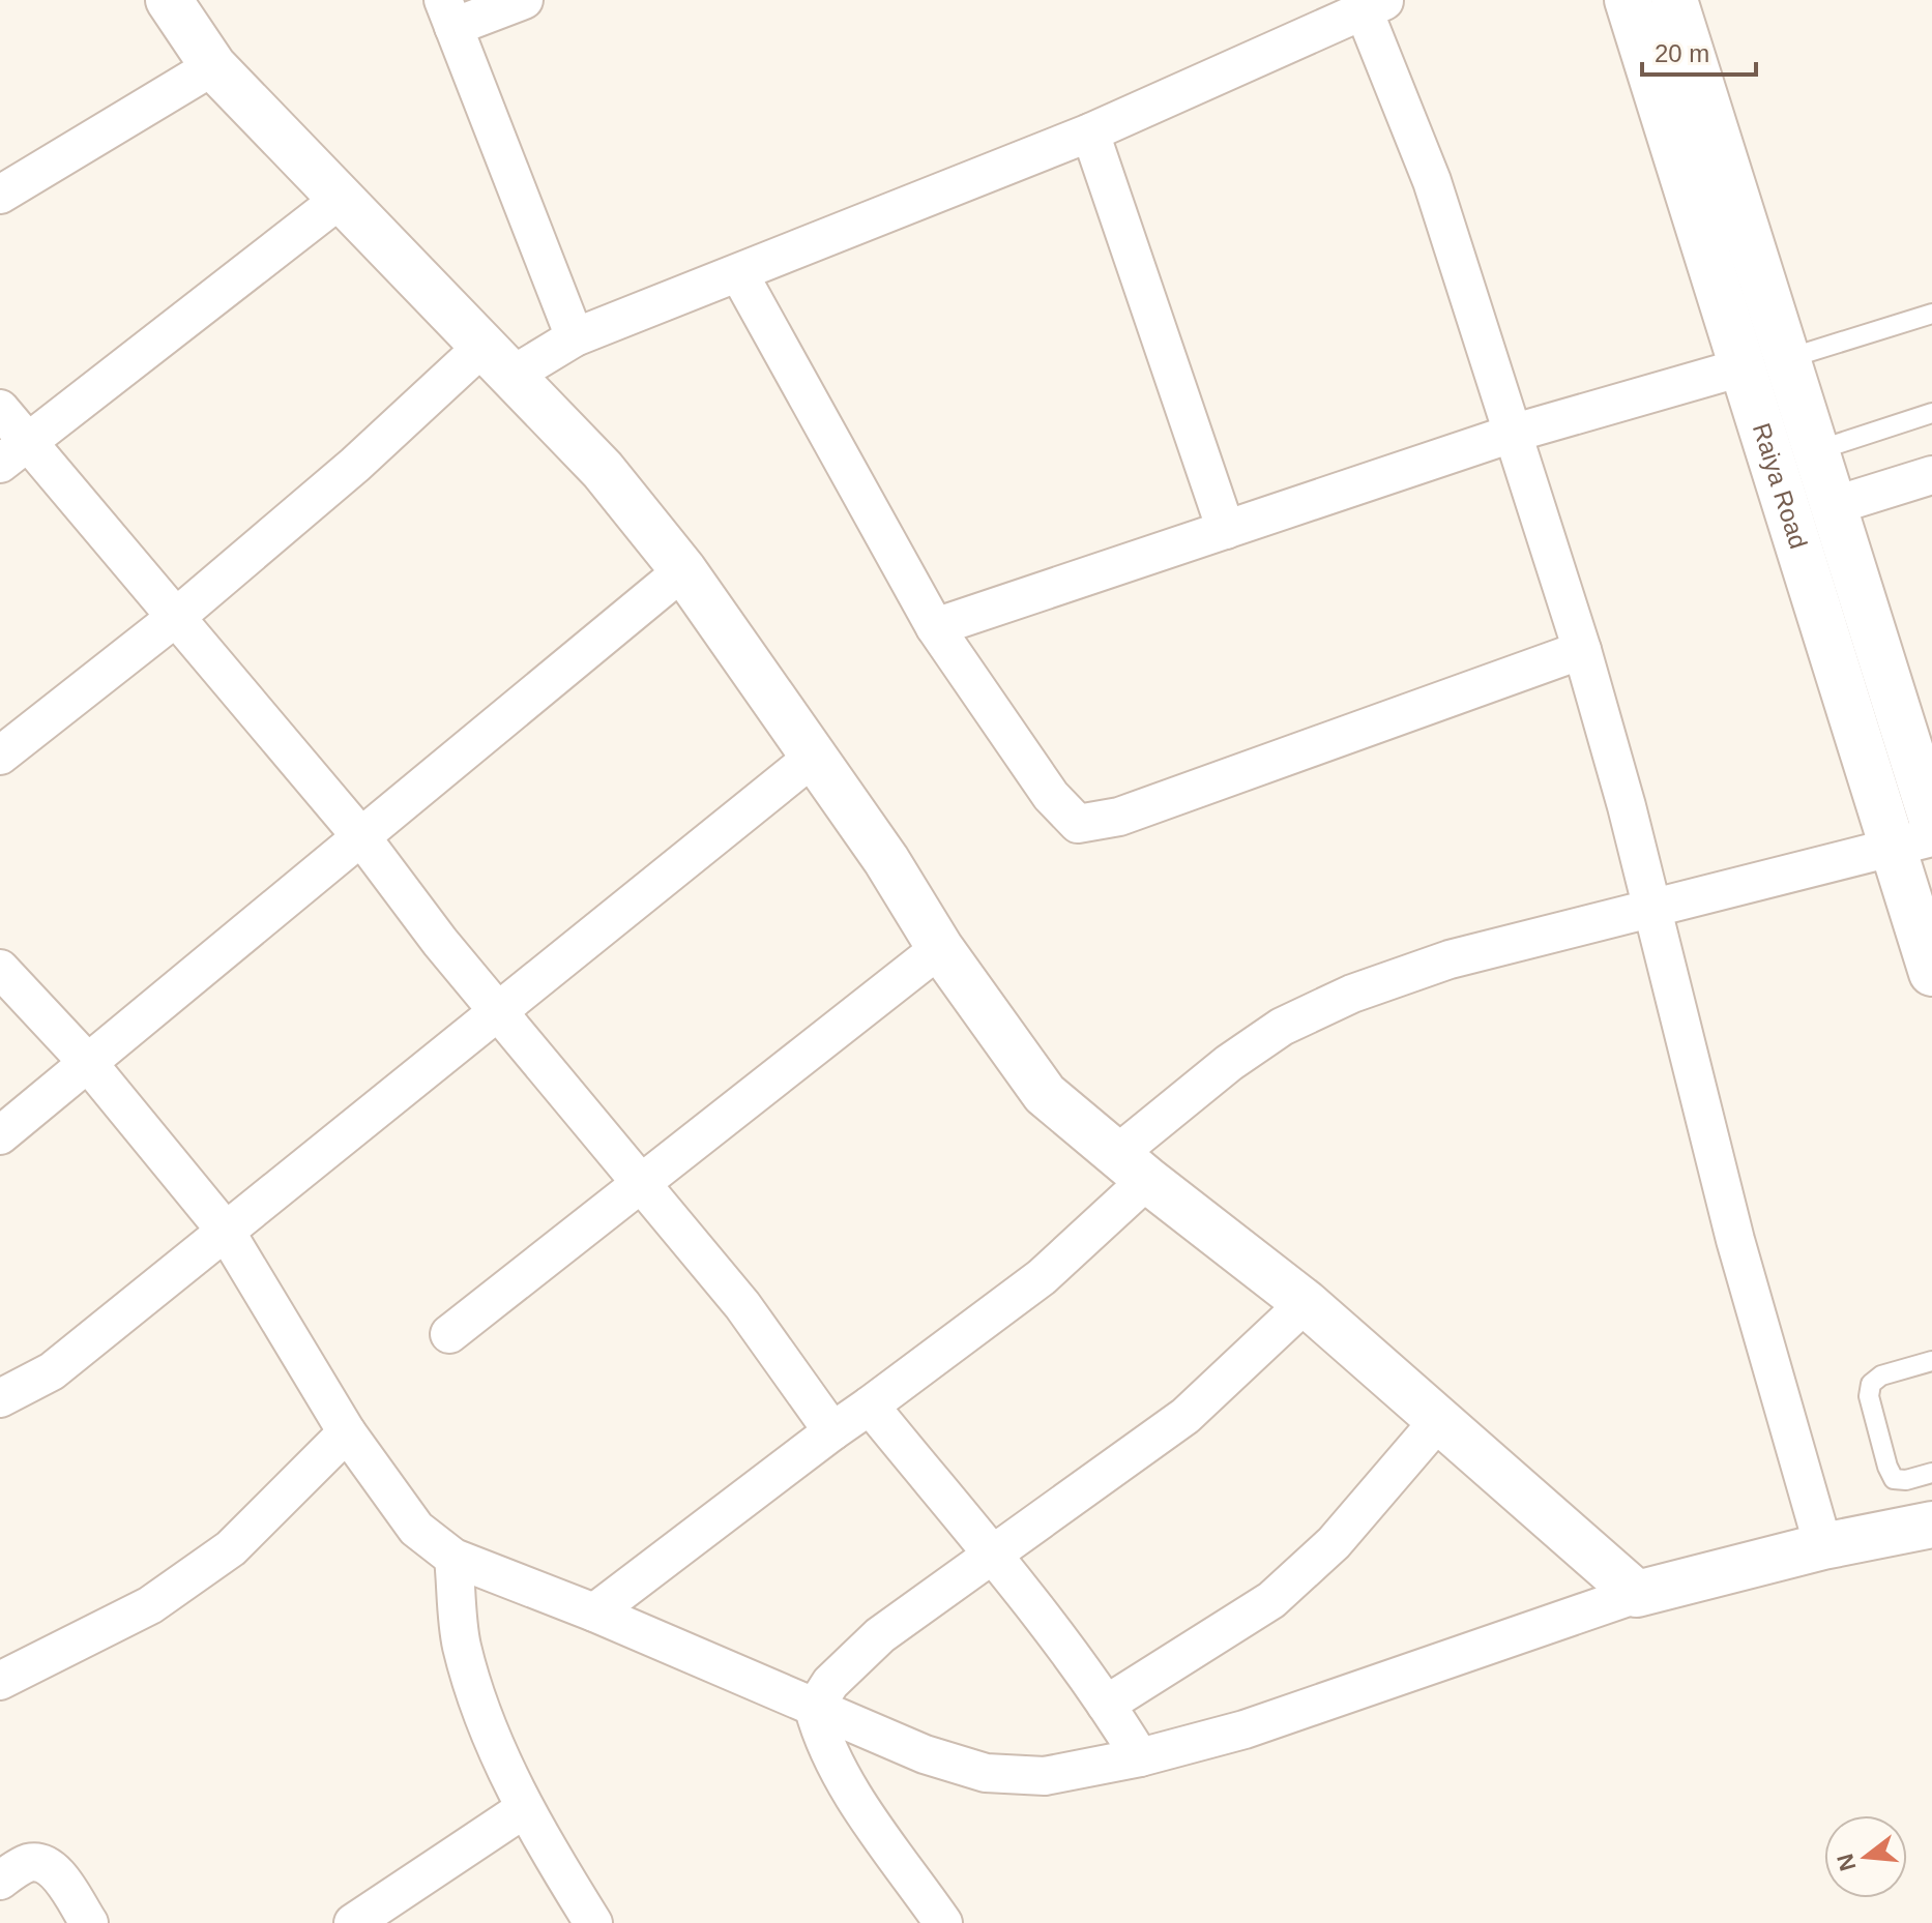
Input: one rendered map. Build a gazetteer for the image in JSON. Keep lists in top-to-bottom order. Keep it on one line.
{"streets":{"street":["Raiya Road"]},"scale_bar":"20 m","north":"left"}
